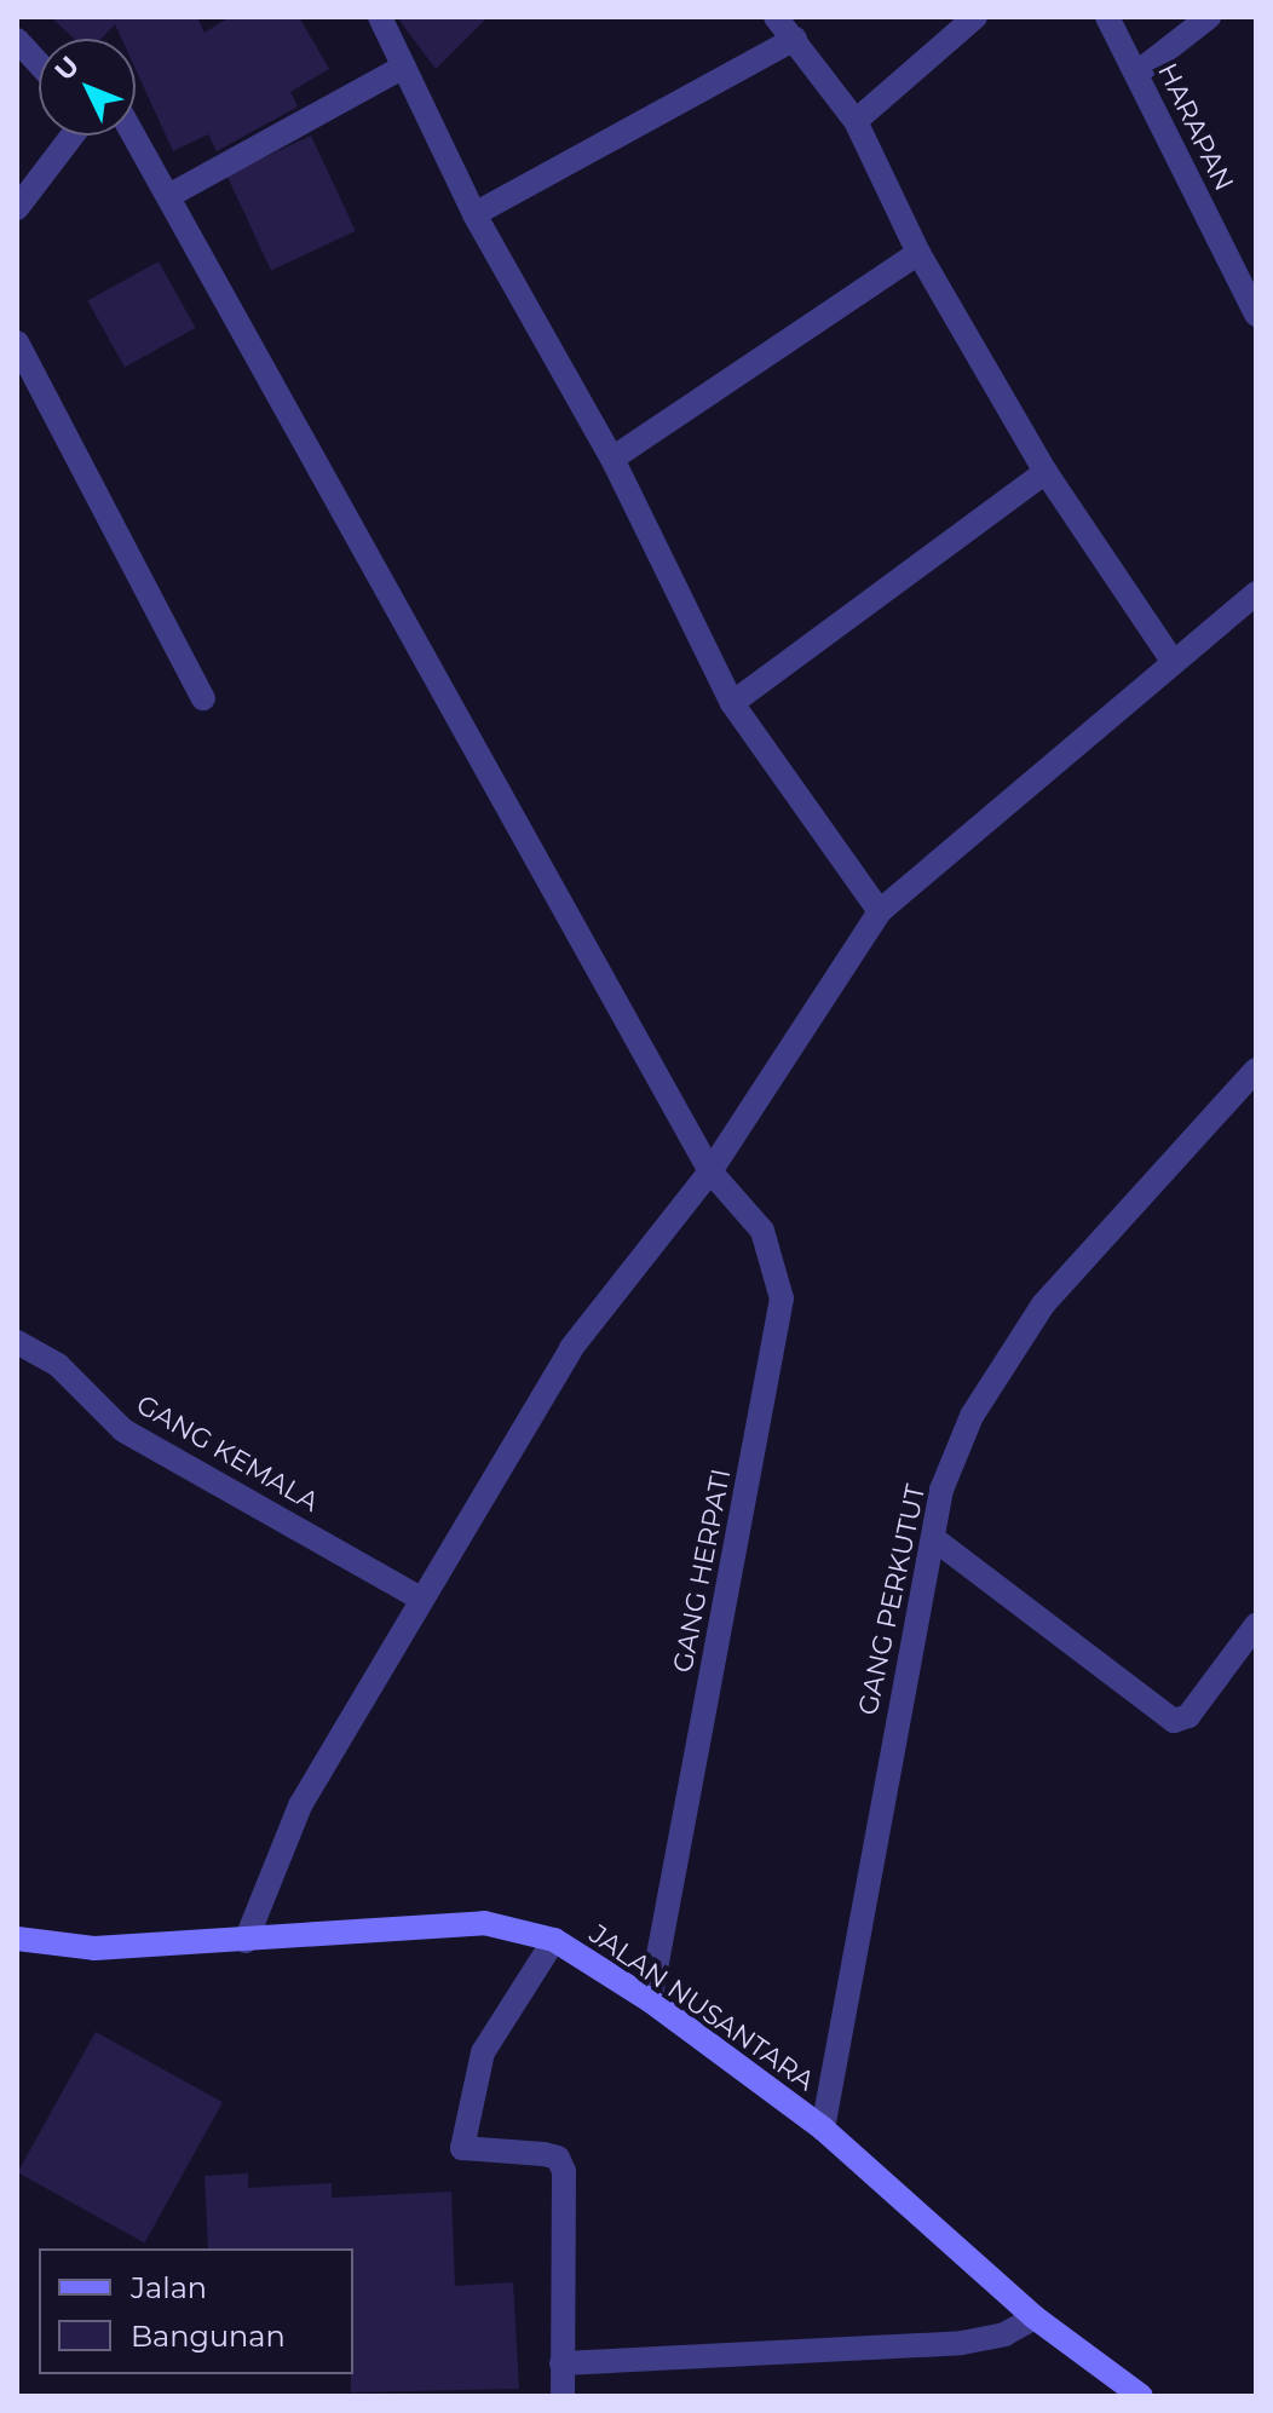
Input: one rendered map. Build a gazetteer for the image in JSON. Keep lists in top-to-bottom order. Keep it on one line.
{"streets":{"street":["HARAPAN","GANG KEMALA","GANG HERPATI","GANG PERKUTUT","JALAN NUSANTARA"]},"crossings":[["GANG HERPATI","JALAN NUSANTARA"],["GANG PERKUTUT","JALAN NUSANTARA"]],"legend":["Jalan","Bangunan"],"north":"top left"}
